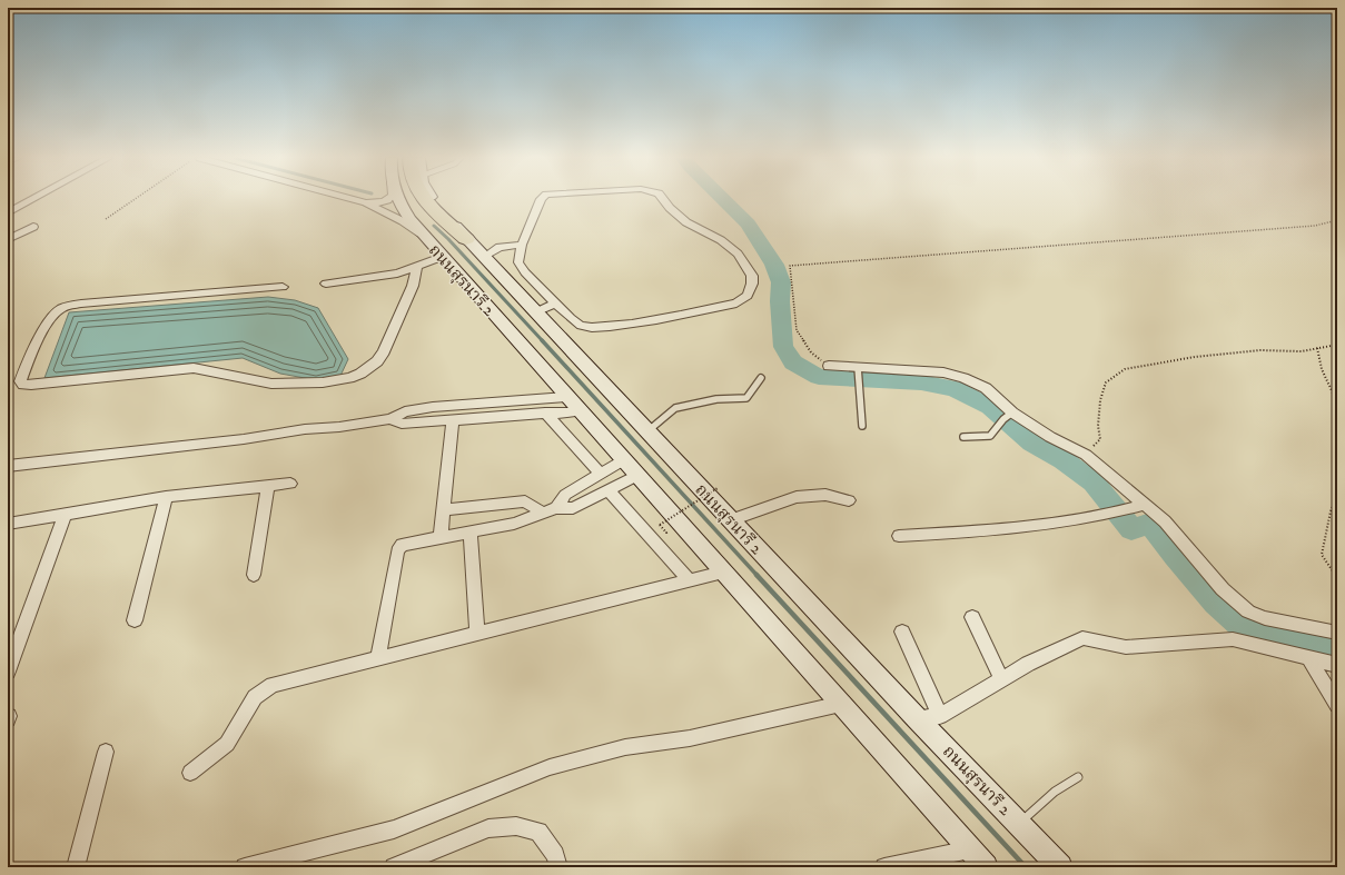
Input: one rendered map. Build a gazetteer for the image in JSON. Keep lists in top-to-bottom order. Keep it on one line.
{"streets":{"main road":["ถนนสุรนารี 2"]}}
